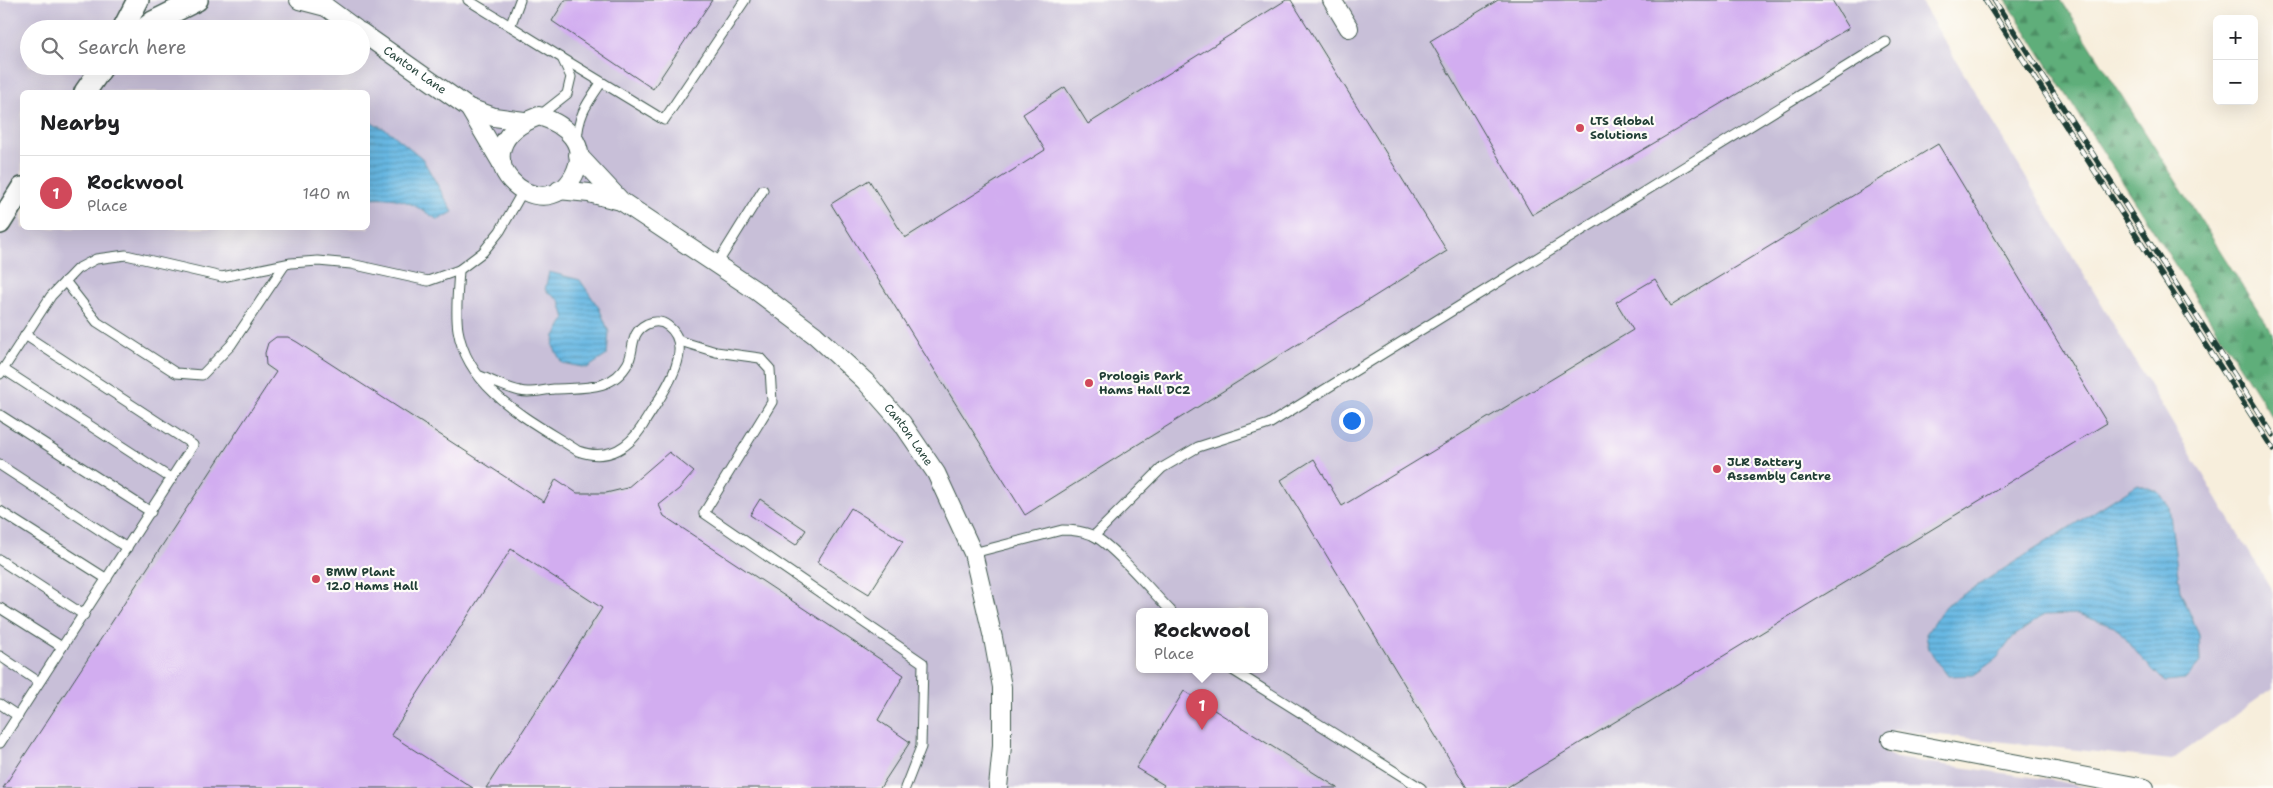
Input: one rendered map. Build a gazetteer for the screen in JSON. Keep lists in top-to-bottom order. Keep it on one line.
{"streets":{"street":["Canton Lane"]},"places":["LTS Global Solutions","Prologis Park Hams Hall DC2","JLR Battery Assembly Centre","BMW Plant 12.0 Hams Hall"],"page":{"map_buttons":["+","−"],"search":"Search here","heading":"Nearby","list":[{"mark":"1","name":"Rockwool","note":"Place","value":"140 m"}],"popup":["Rockwool","Place"],"pins":"1"}}
